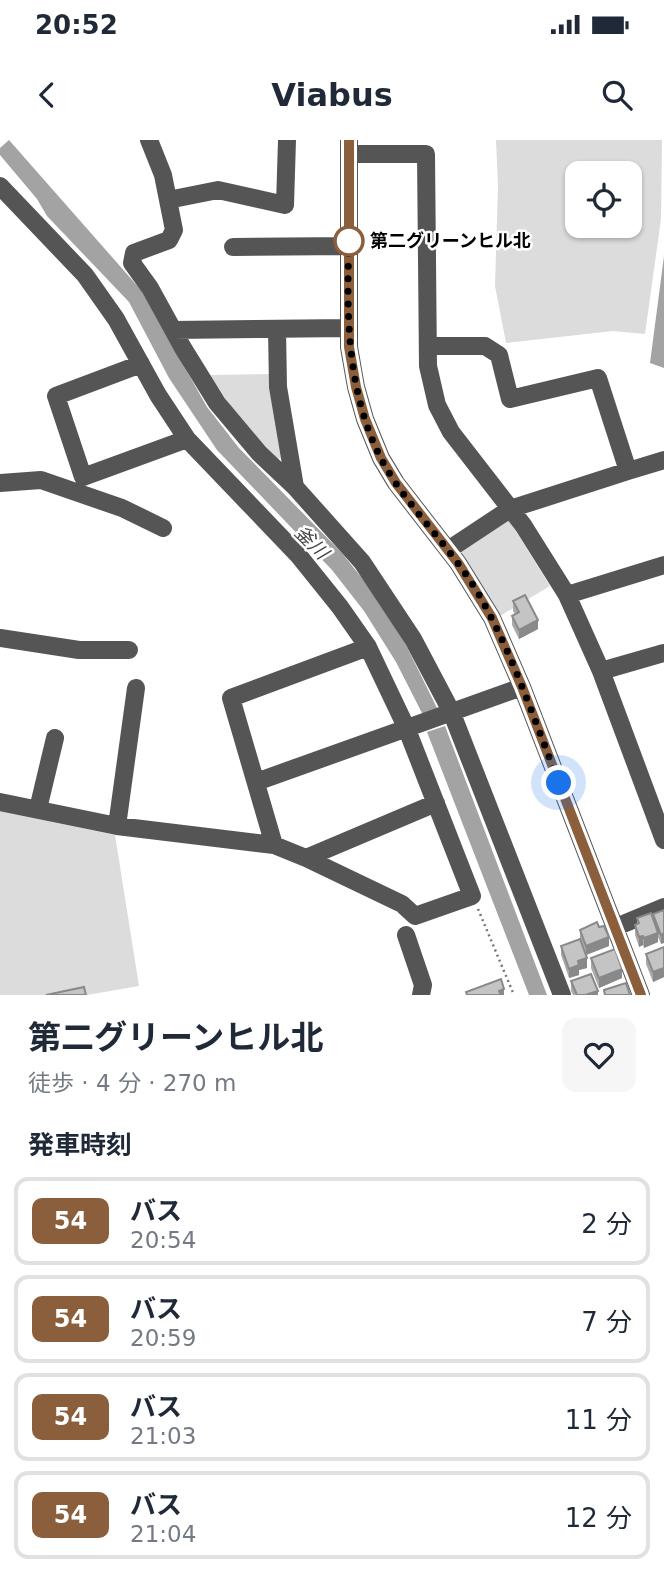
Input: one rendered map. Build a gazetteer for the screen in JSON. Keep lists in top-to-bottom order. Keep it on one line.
{"water":["釜川"],"places":["第二グリーンヒル北"],"lines":["bus line 54"],"page":{"status":"20:52","header":"Viabus","heading":[["第二グリーンヒル北","徒歩 · 4 分 · 270 m"],"発車時刻"],"list":[{"mark":"54","name":"バス","note":"20:54","value":"2 分"},{"mark":"54","name":"バス","note":"20:59","value":"7 分"},{"mark":"54","name":"バス","note":"21:03","value":"11 分"},{"mark":"54","name":"バス","note":"21:04","value":"12 分"}]}}
